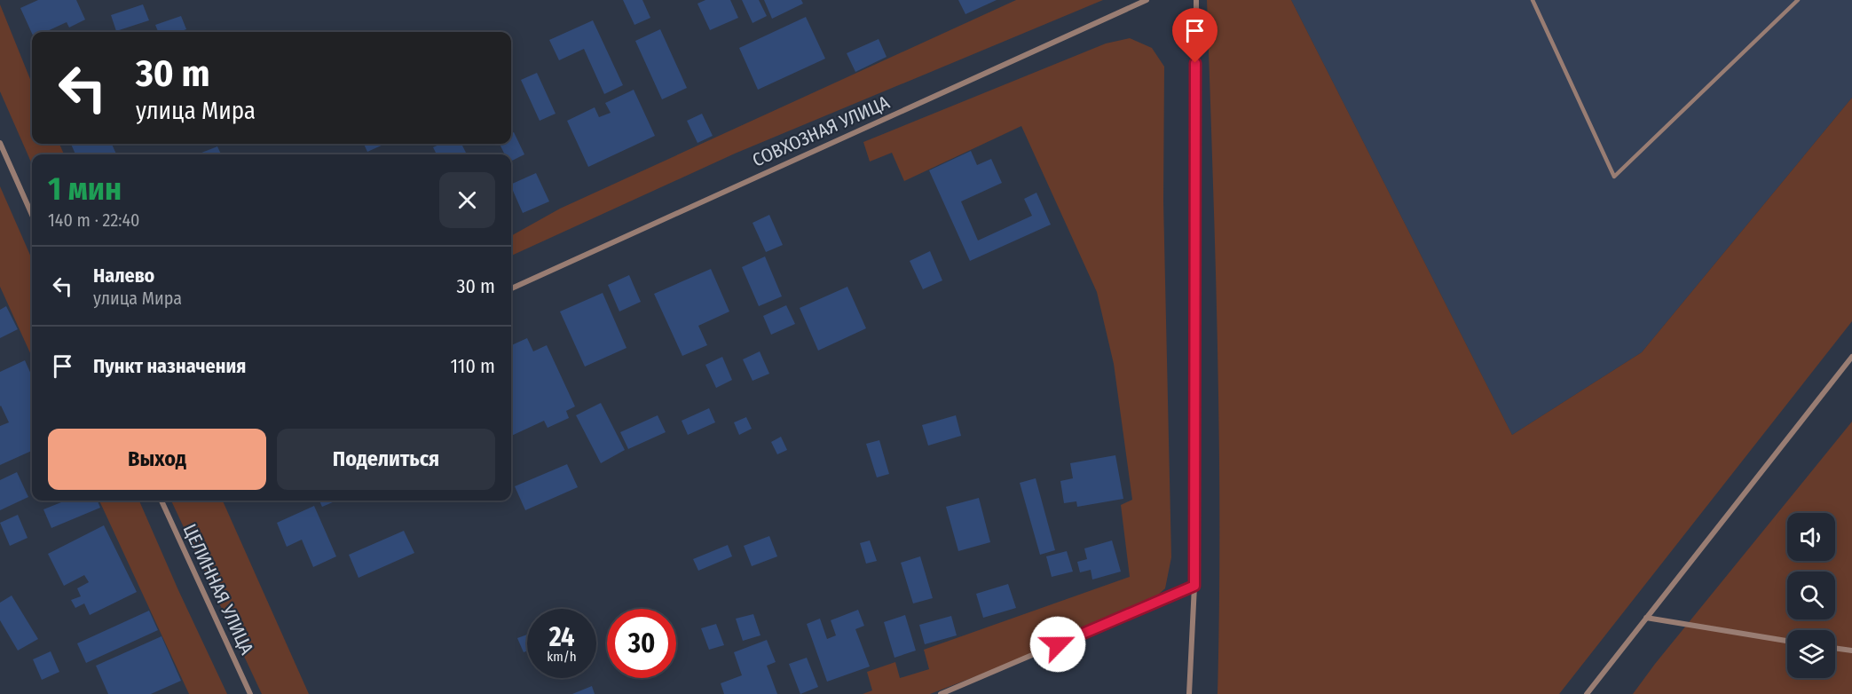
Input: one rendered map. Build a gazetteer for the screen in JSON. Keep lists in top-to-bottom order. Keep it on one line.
{"streets":{"street":["СОВХОЗНАЯ УЛИЦА","ЦЕЛИННАЯ УЛИЦА"]},"page":{"turn":["30 m","улица Мира"],"heading":["1 мин","140 m · 22:40"],"list":[{"name":"Налево","note":"улица Мира","value":"30 m"},{"name":"Пункт назначения","value":"110 m"}],"buttons":["Выход","Поделиться"],"speed":"24 km/h","limit":"30"}}
